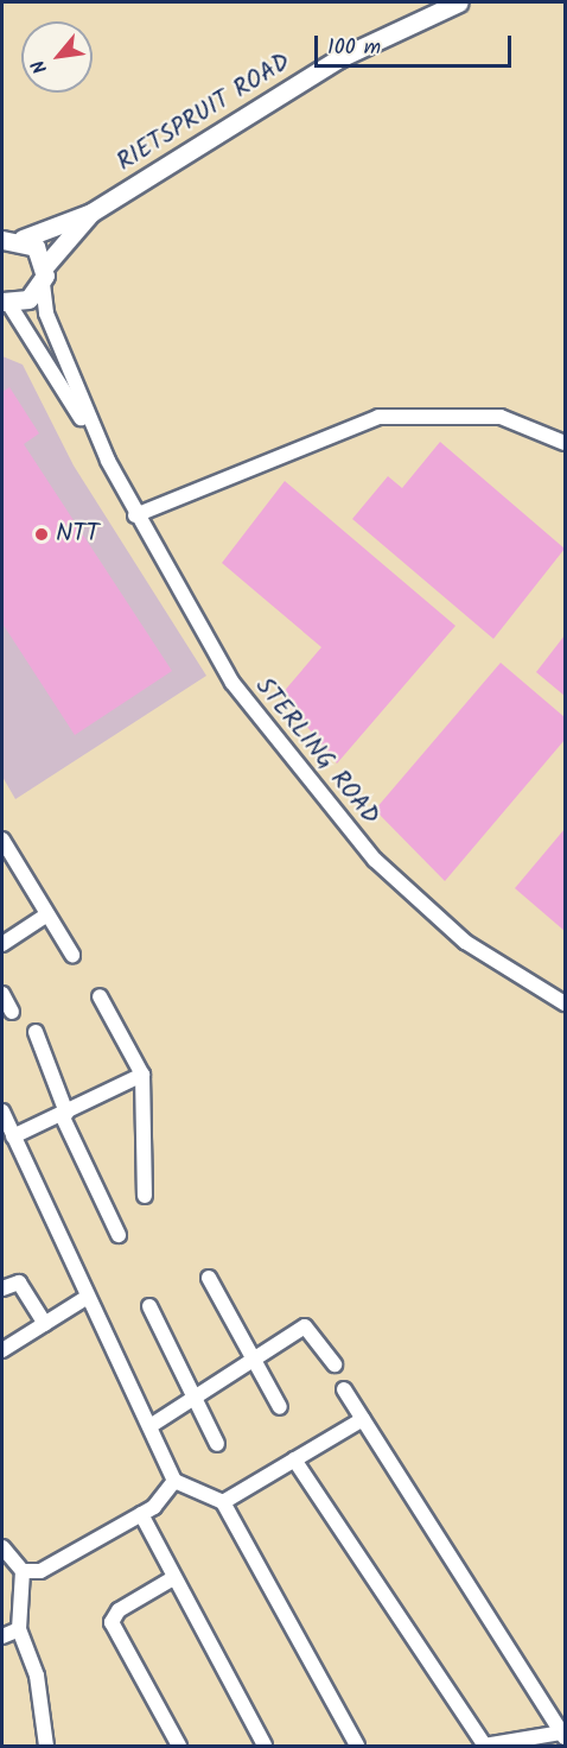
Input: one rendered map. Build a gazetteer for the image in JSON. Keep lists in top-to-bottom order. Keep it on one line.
{"streets":{"street":["RIETSPRUIT ROAD","STERLING ROAD"]},"crossings":[["RIETSPRUIT ROAD","STERLING ROAD"]],"places":["NTT"],"scale_bar":"100 m","north":"bottom left"}
